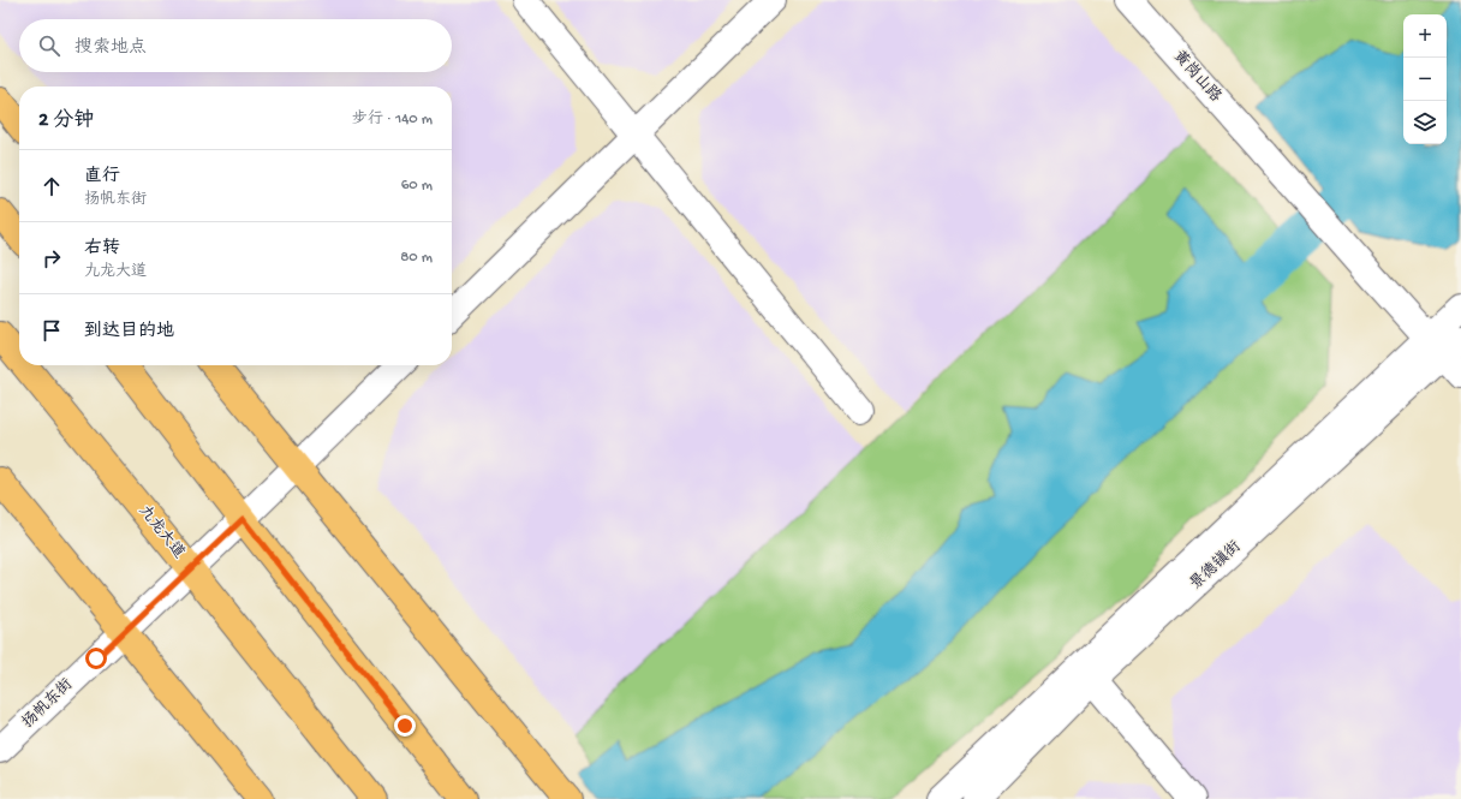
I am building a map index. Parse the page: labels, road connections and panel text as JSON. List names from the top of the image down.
{
  "streets": {
    "main road": ["九龙大道"],
    "street": ["黄岗山路", "景德镇街", "扬帆东街"]
  },
  "crossings": [
    ["黄岗山路", "景德镇街"],
    ["九龙大道", "扬帆东街"]
  ],
  "page": {
    "map_buttons": ["+", "−"],
    "search": "搜索地点",
    "heading": ["2 分钟", "步行 · 140 m"],
    "list": [
      ["直行", "扬帆东街", "60 m"],
      ["右转", "九龙大道", "80 m"],
      "到达目的地"
    ]
  }
}
